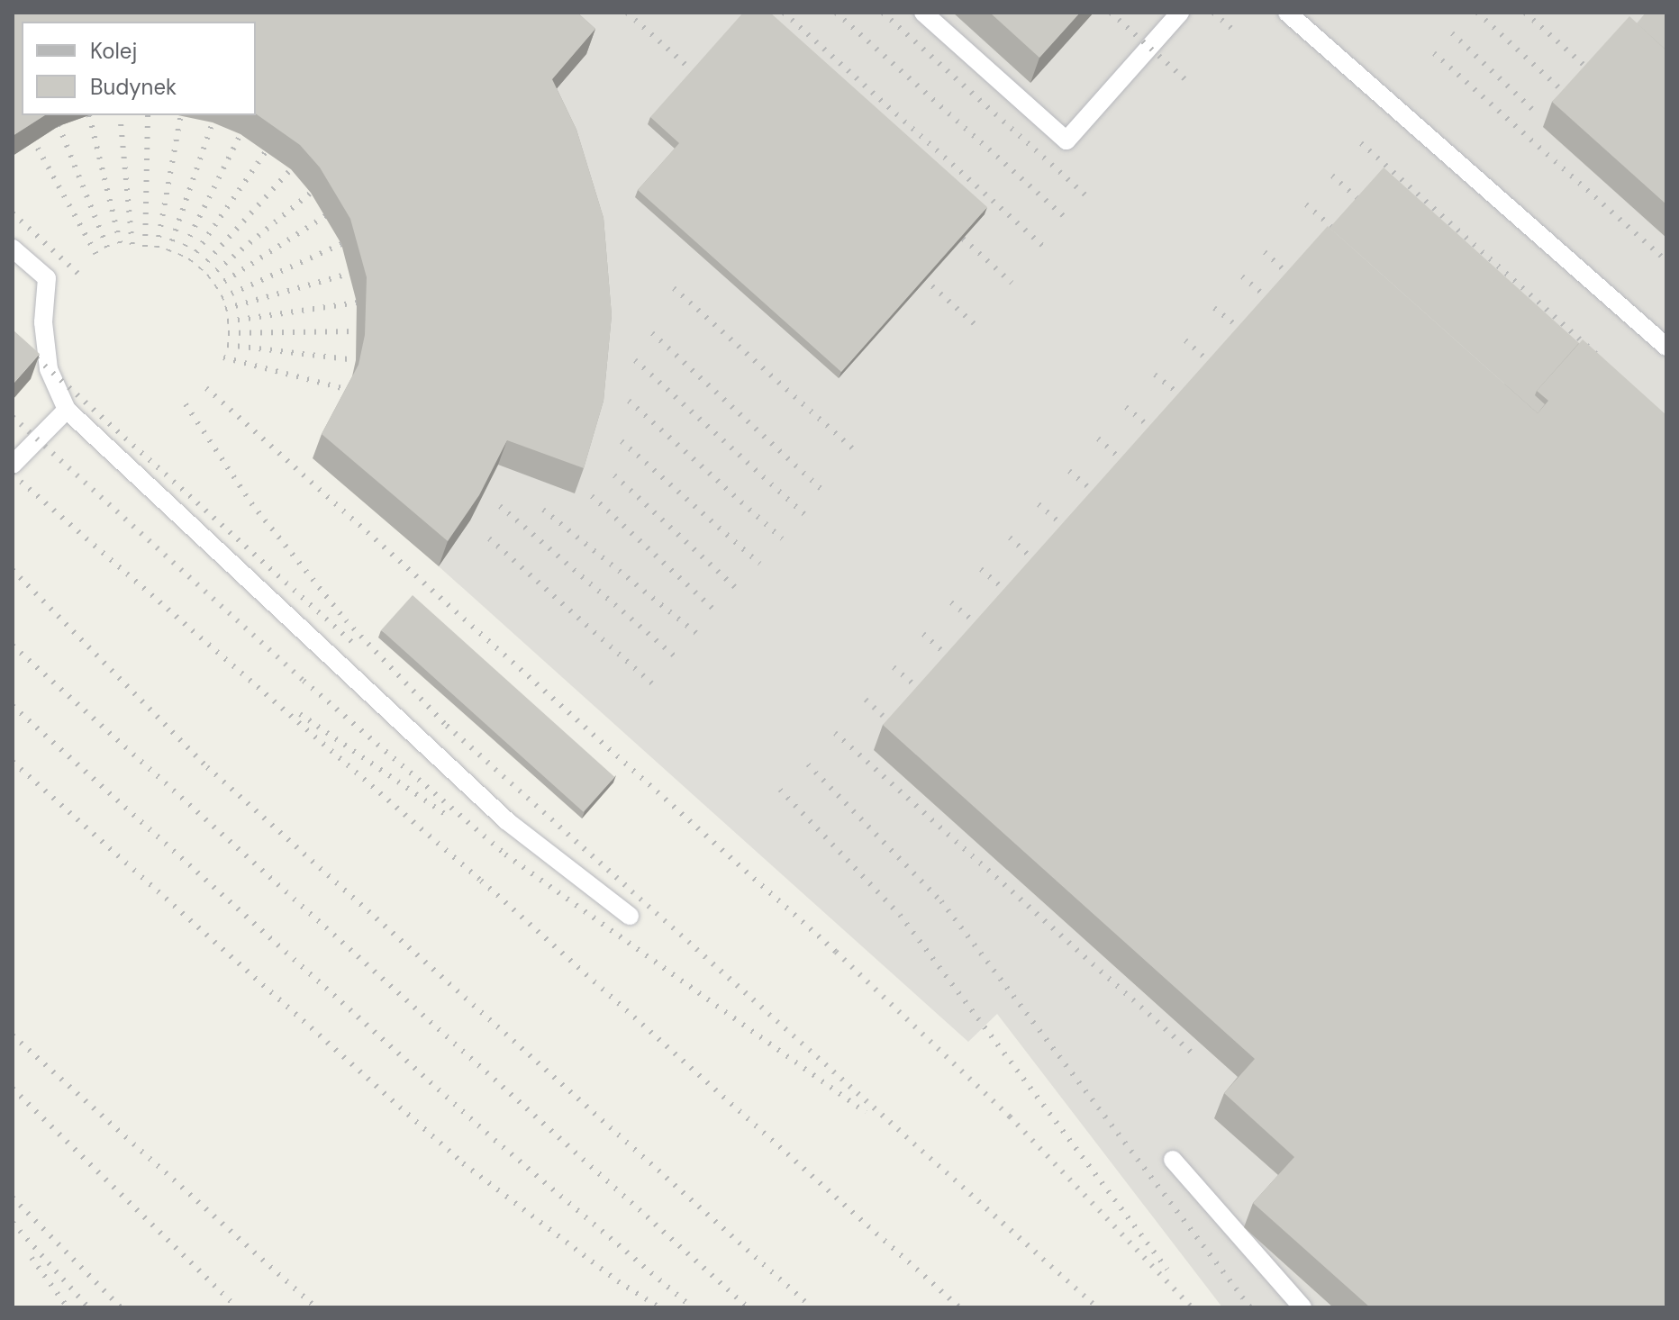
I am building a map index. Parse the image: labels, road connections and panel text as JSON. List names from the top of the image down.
{
  "legend": ["Kolej", "Budynek"]
}
